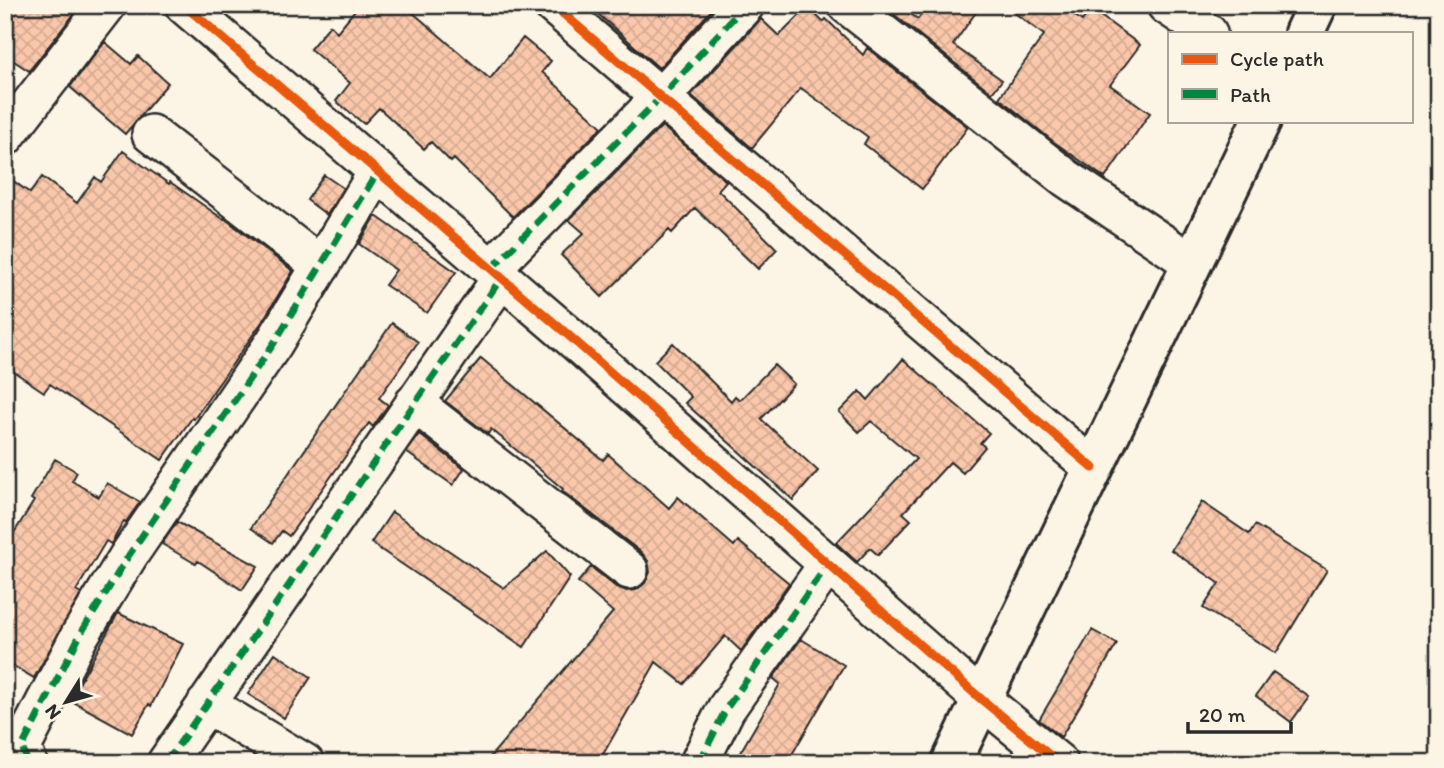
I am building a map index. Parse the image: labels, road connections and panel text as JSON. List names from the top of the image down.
{
  "legend": ["Cycle path", "Path"],
  "scale_bar": "20 m",
  "north": "bottom left"
}
